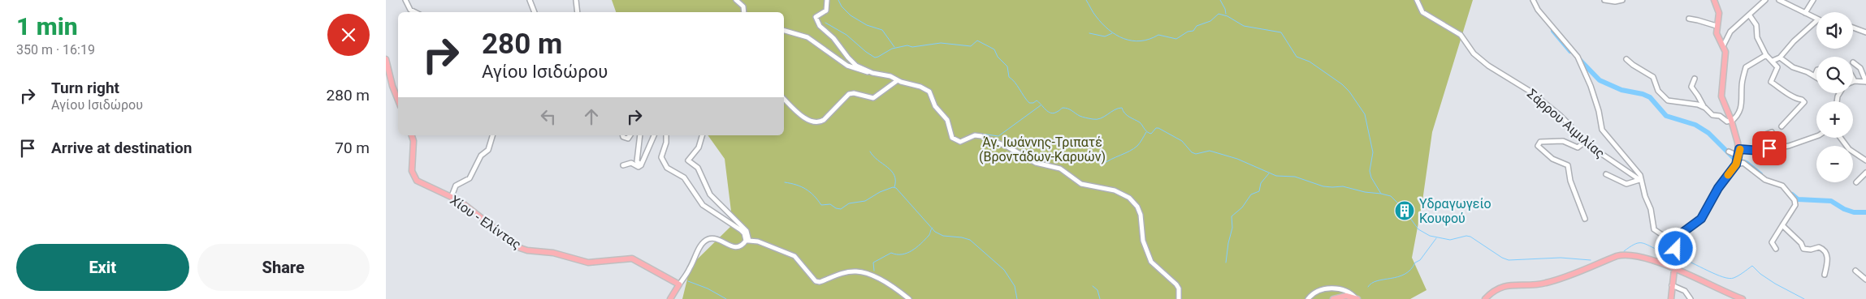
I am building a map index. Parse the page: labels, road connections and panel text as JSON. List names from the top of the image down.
{
  "streets": {
    "main road": ["Χίου - Ελίντας"],
    "street": ["Σάρρου Αιμιλίας"]
  },
  "parks": ["Άγ. Ιωάννης-Τριπατέ (Βροντάδων-Καρυών)"],
  "places": {
    "building": ["Υδραγωγείο Κουφού"]
  },
  "page": {
    "heading": ["1 min", "350 m · 16:19"],
    "map_buttons": ["+", "−"],
    "turn": ["280 m", "Αγίου Ισιδώρου"],
    "list": [
      {
        "name": "Turn right",
        "note": "Αγίου Ισιδώρου",
        "value": "280 m"
      },
      {
        "name": "Arrive at destination",
        "value": "70 m"
      }
    ],
    "buttons": ["Exit", "Share"]
  }
}
